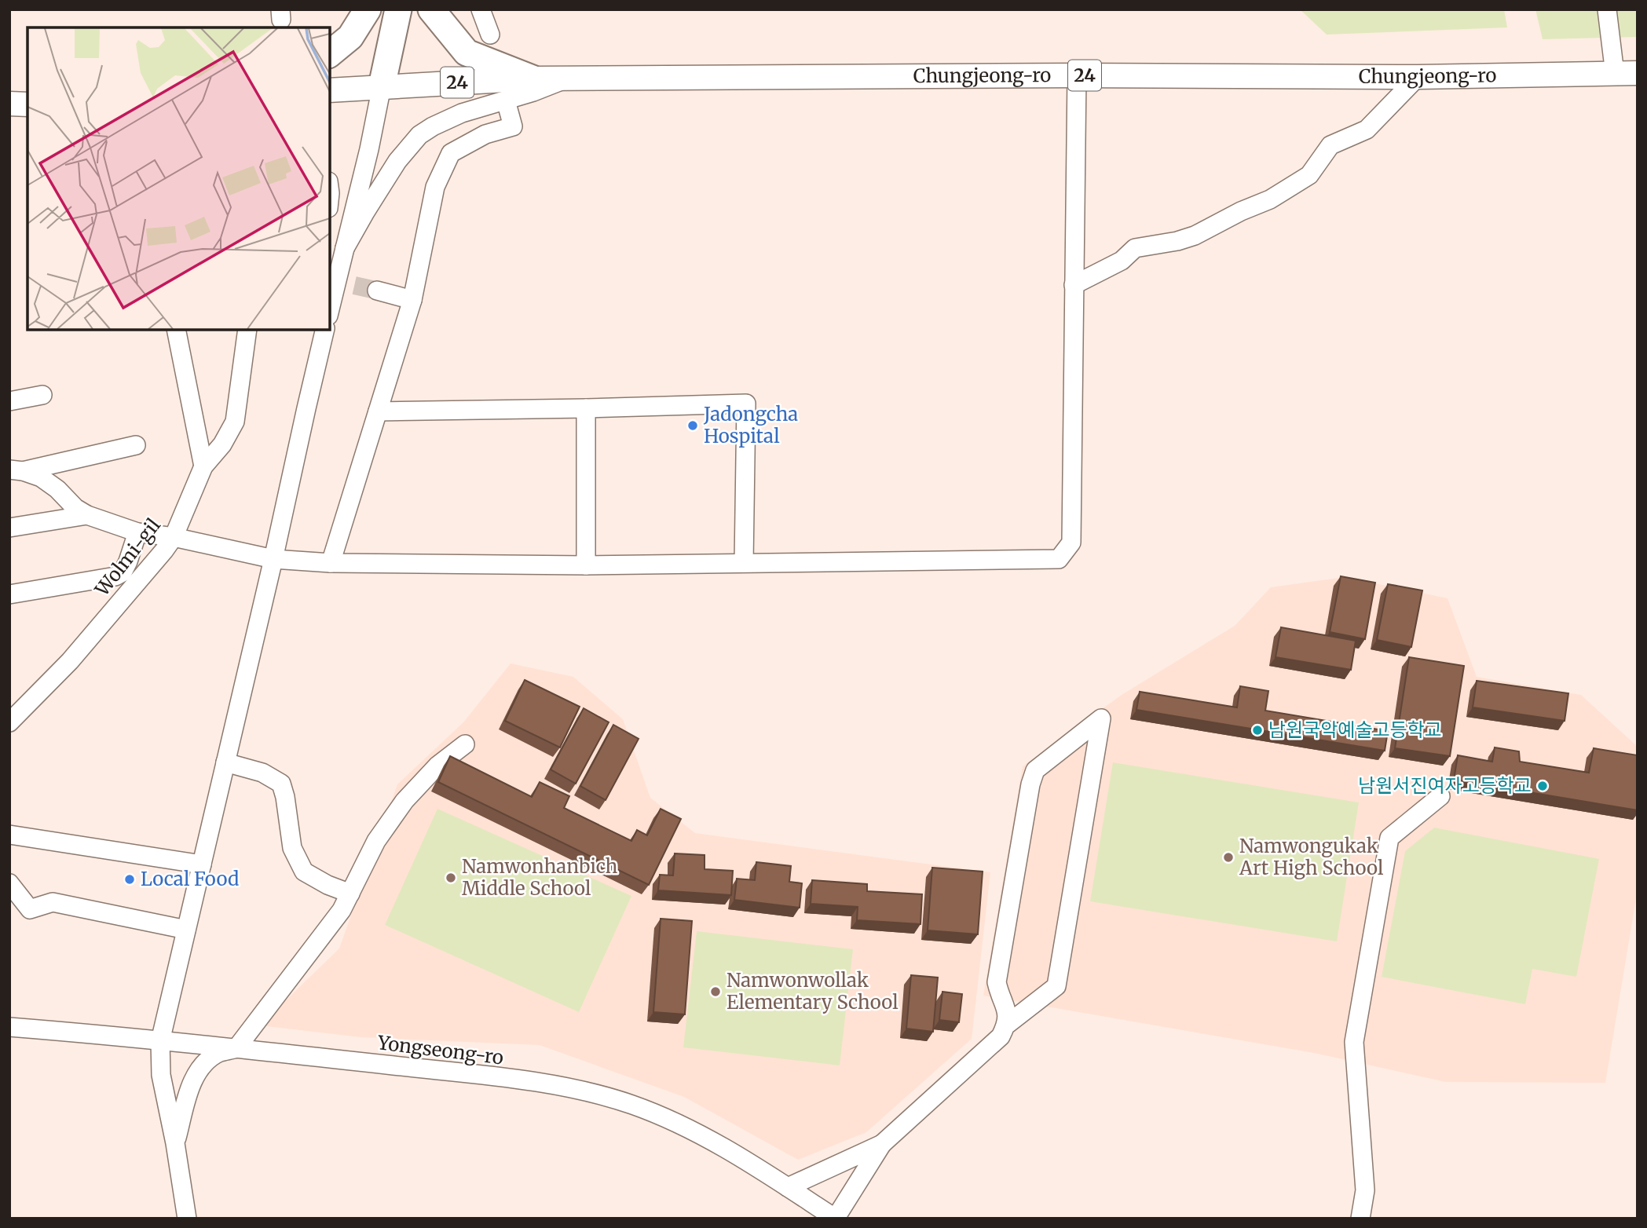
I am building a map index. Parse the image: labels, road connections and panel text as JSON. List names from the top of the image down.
{
  "streets": {
    "main road": ["24", "Chungjeong-ro"],
    "street": ["Wolmi-gil", "Yongseong-ro"]
  },
  "places": [
    "Jadongcha Hospital",
    "남원국악예술고등학교",
    "남원서진여자고등학교",
    "Namwongukak Art High School",
    "Namwonhanbich Middle School",
    "Local Food",
    "Namwonwollak Elementary School"
  ]
}
